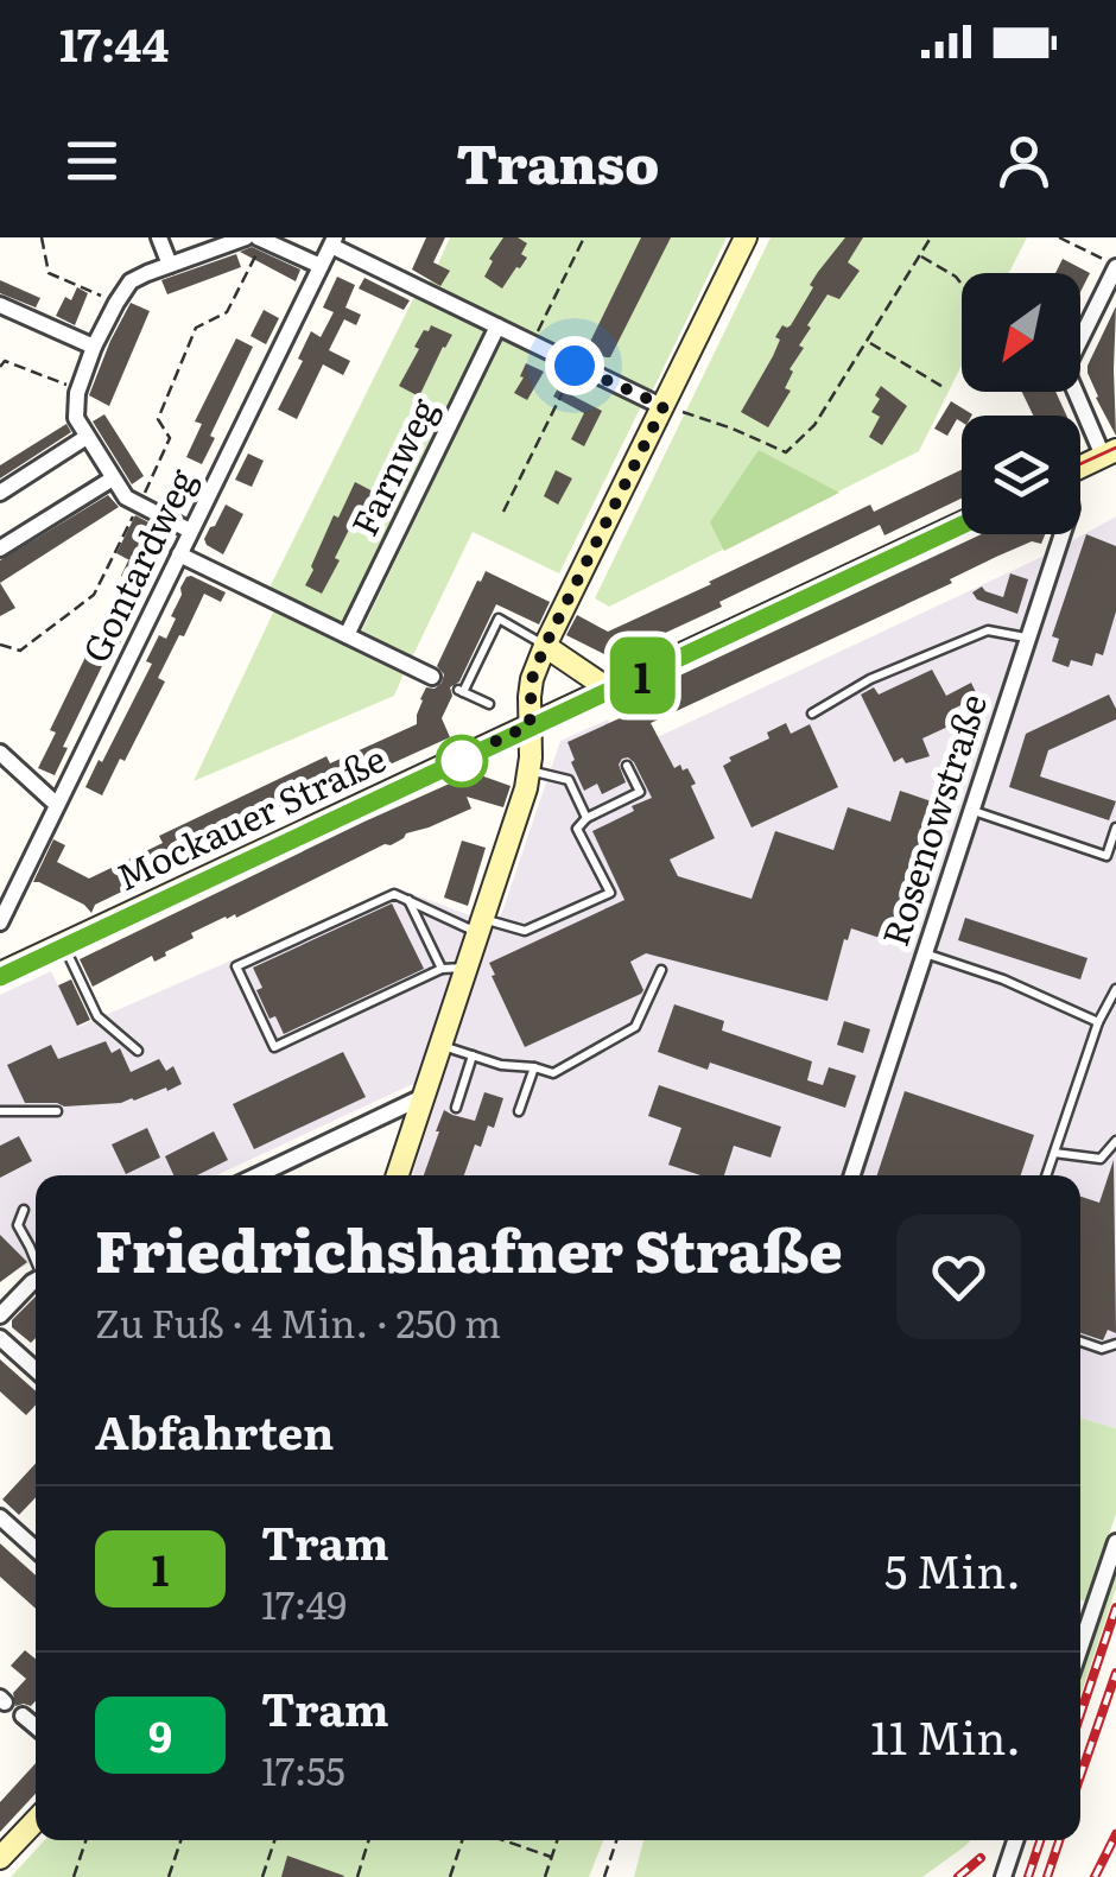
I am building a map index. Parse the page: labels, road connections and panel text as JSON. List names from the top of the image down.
{
  "streets": {
    "main road": ["Mockauer Straße"],
    "street": ["Farnweg", "Gontardweg", "Rosenowstraße"]
  },
  "lines": ["tram line 1"],
  "north": "bottom left",
  "page": {
    "status": "17:44",
    "header": "Transo",
    "on_map": "1",
    "heading": [
      ["Friedrichshafner Straße", "Zu Fuß · 4 Min. · 250 m"],
      "Abfahrten"
    ],
    "list": [
      {
        "mark": "1",
        "name": "Tram",
        "note": "17:49",
        "value": "5 Min."
      },
      {
        "mark": "9",
        "name": "Tram",
        "note": "17:55",
        "value": "11 Min."
      }
    ]
  }
}
